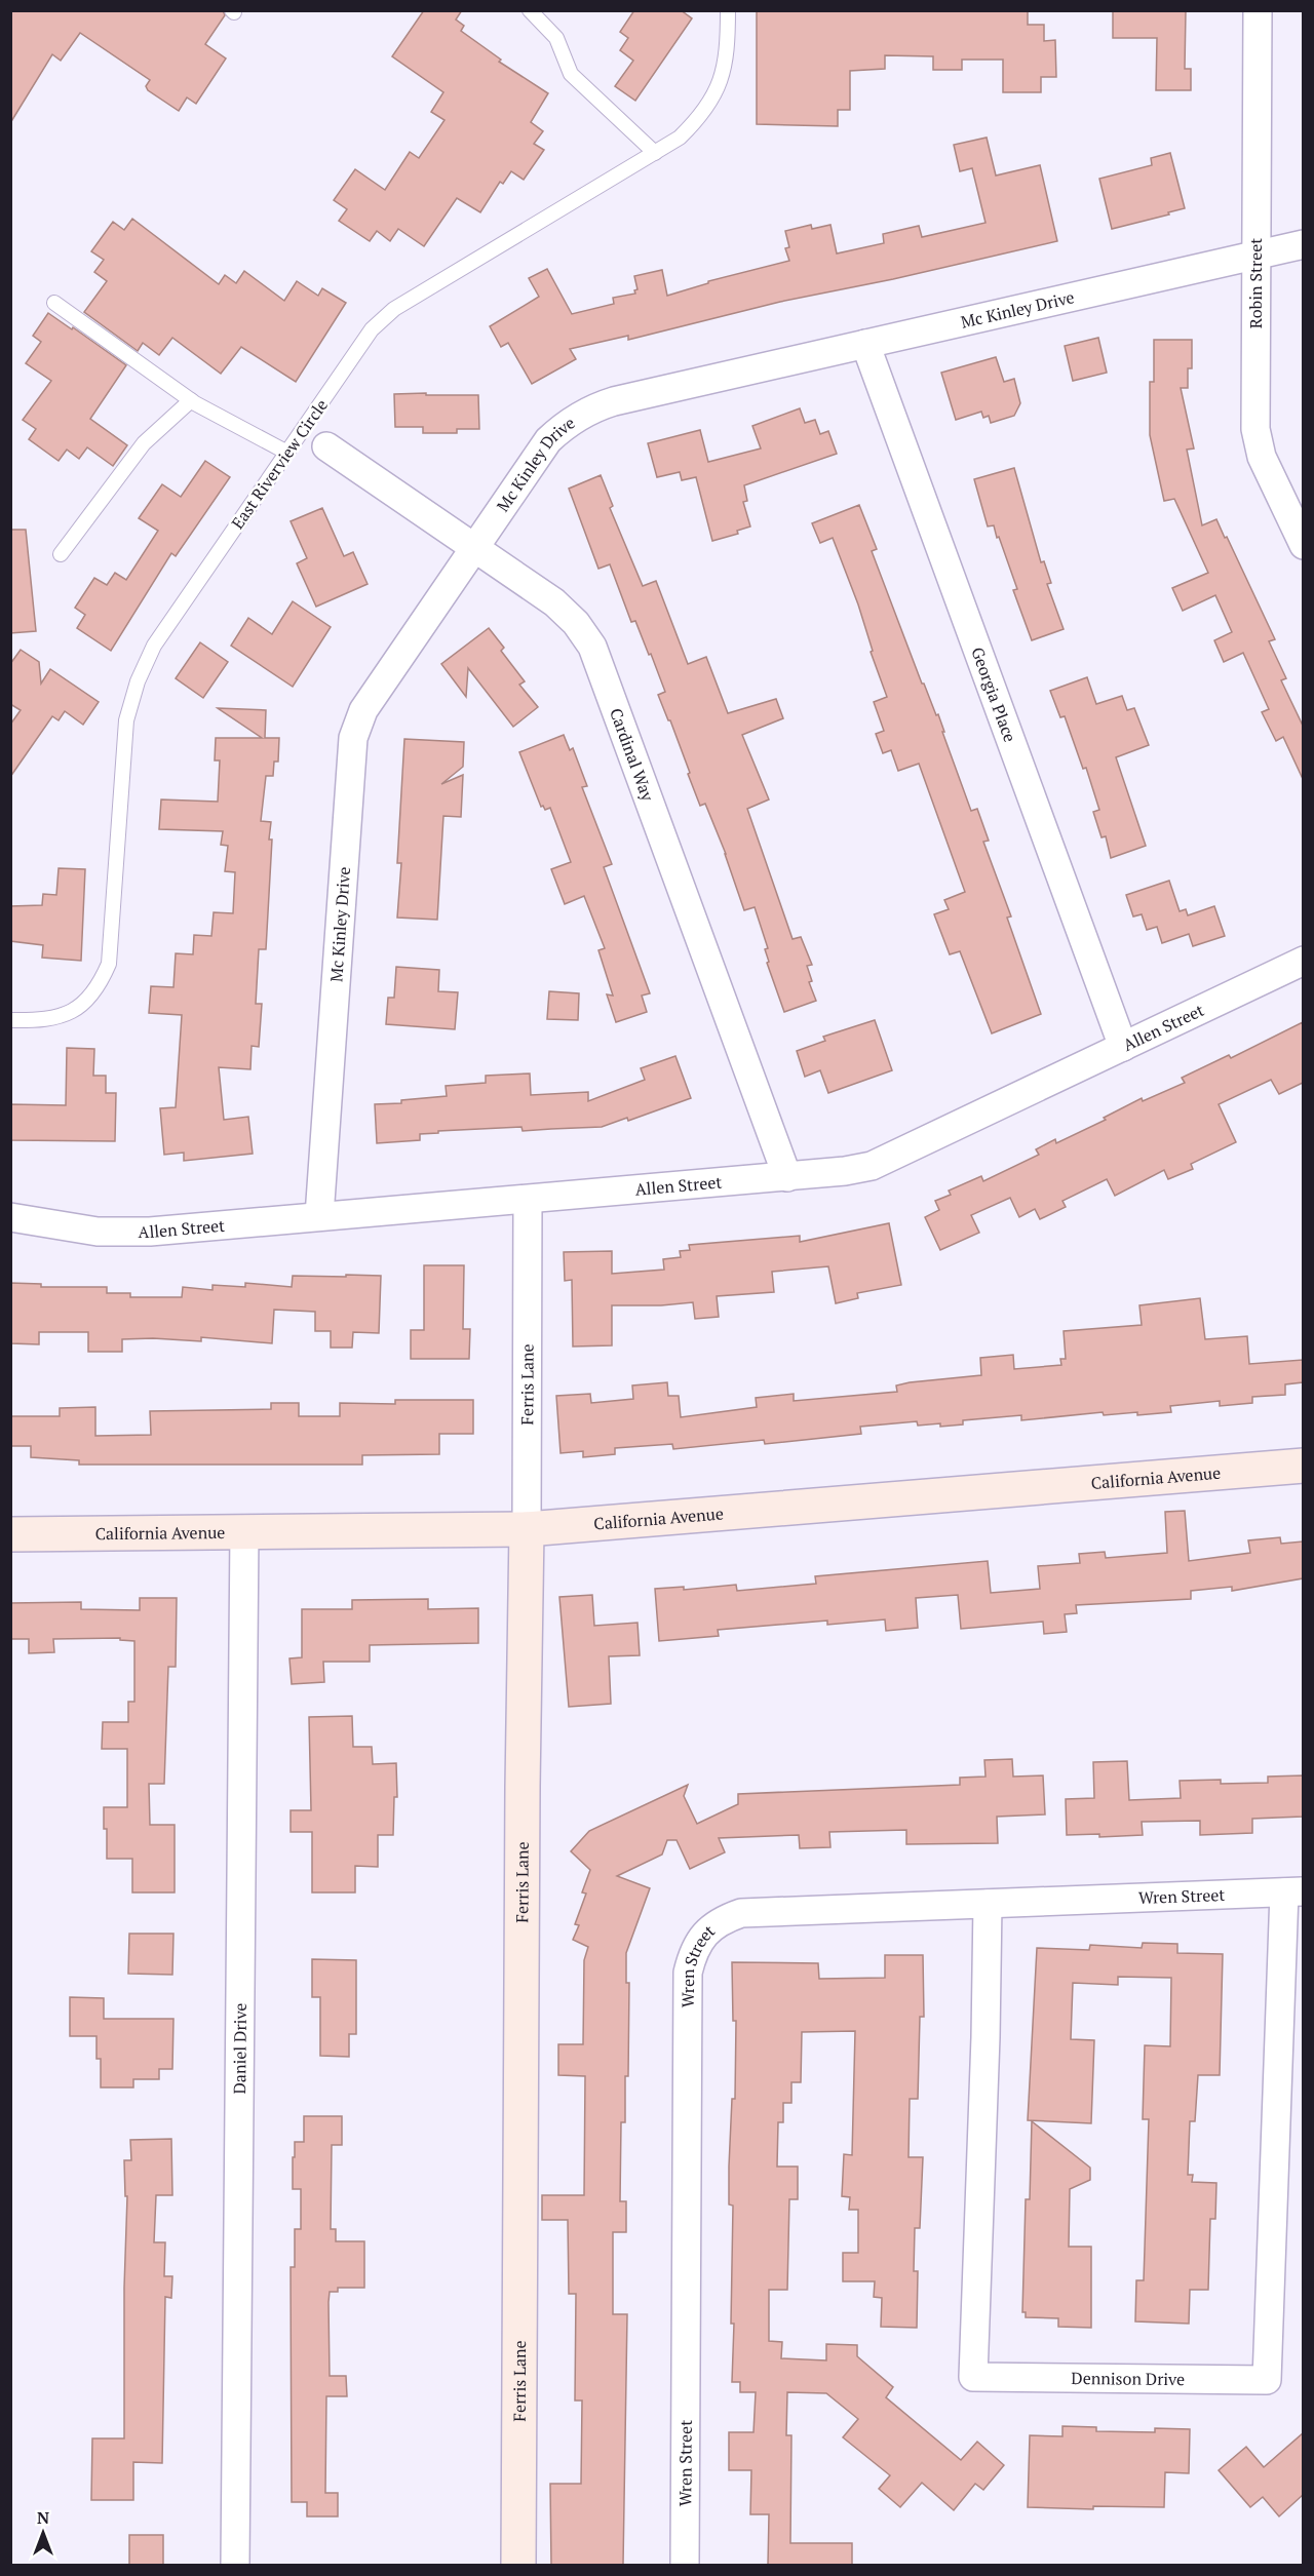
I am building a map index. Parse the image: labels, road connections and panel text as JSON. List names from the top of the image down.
{
  "streets": {
    "street": [
      "Robin Street",
      "Mc Kinley Drive",
      "Georgia Place",
      "Cardinal Way",
      "Allen Street",
      "Ferris Lane",
      "California Avenue",
      "Wren Street",
      "Daniel Drive",
      "Dennison Drive"
    ],
    "lane": ["East Riverview Circle"]
  },
  "crossings": [
    ["Robin Street", "Mc Kinley Drive"],
    ["Mc Kinley Drive", "Georgia Place"],
    ["Mc Kinley Drive", "Cardinal Way"],
    ["Mc Kinley Drive", "Allen Street"],
    ["Georgia Place", "Allen Street"],
    ["Cardinal Way", "Allen Street"],
    ["Allen Street", "Ferris Lane"],
    ["Ferris Lane", "California Avenue"],
    ["California Avenue", "Daniel Drive"],
    ["Wren Street", "Dennison Drive"]
  ],
  "north": "top"
}
